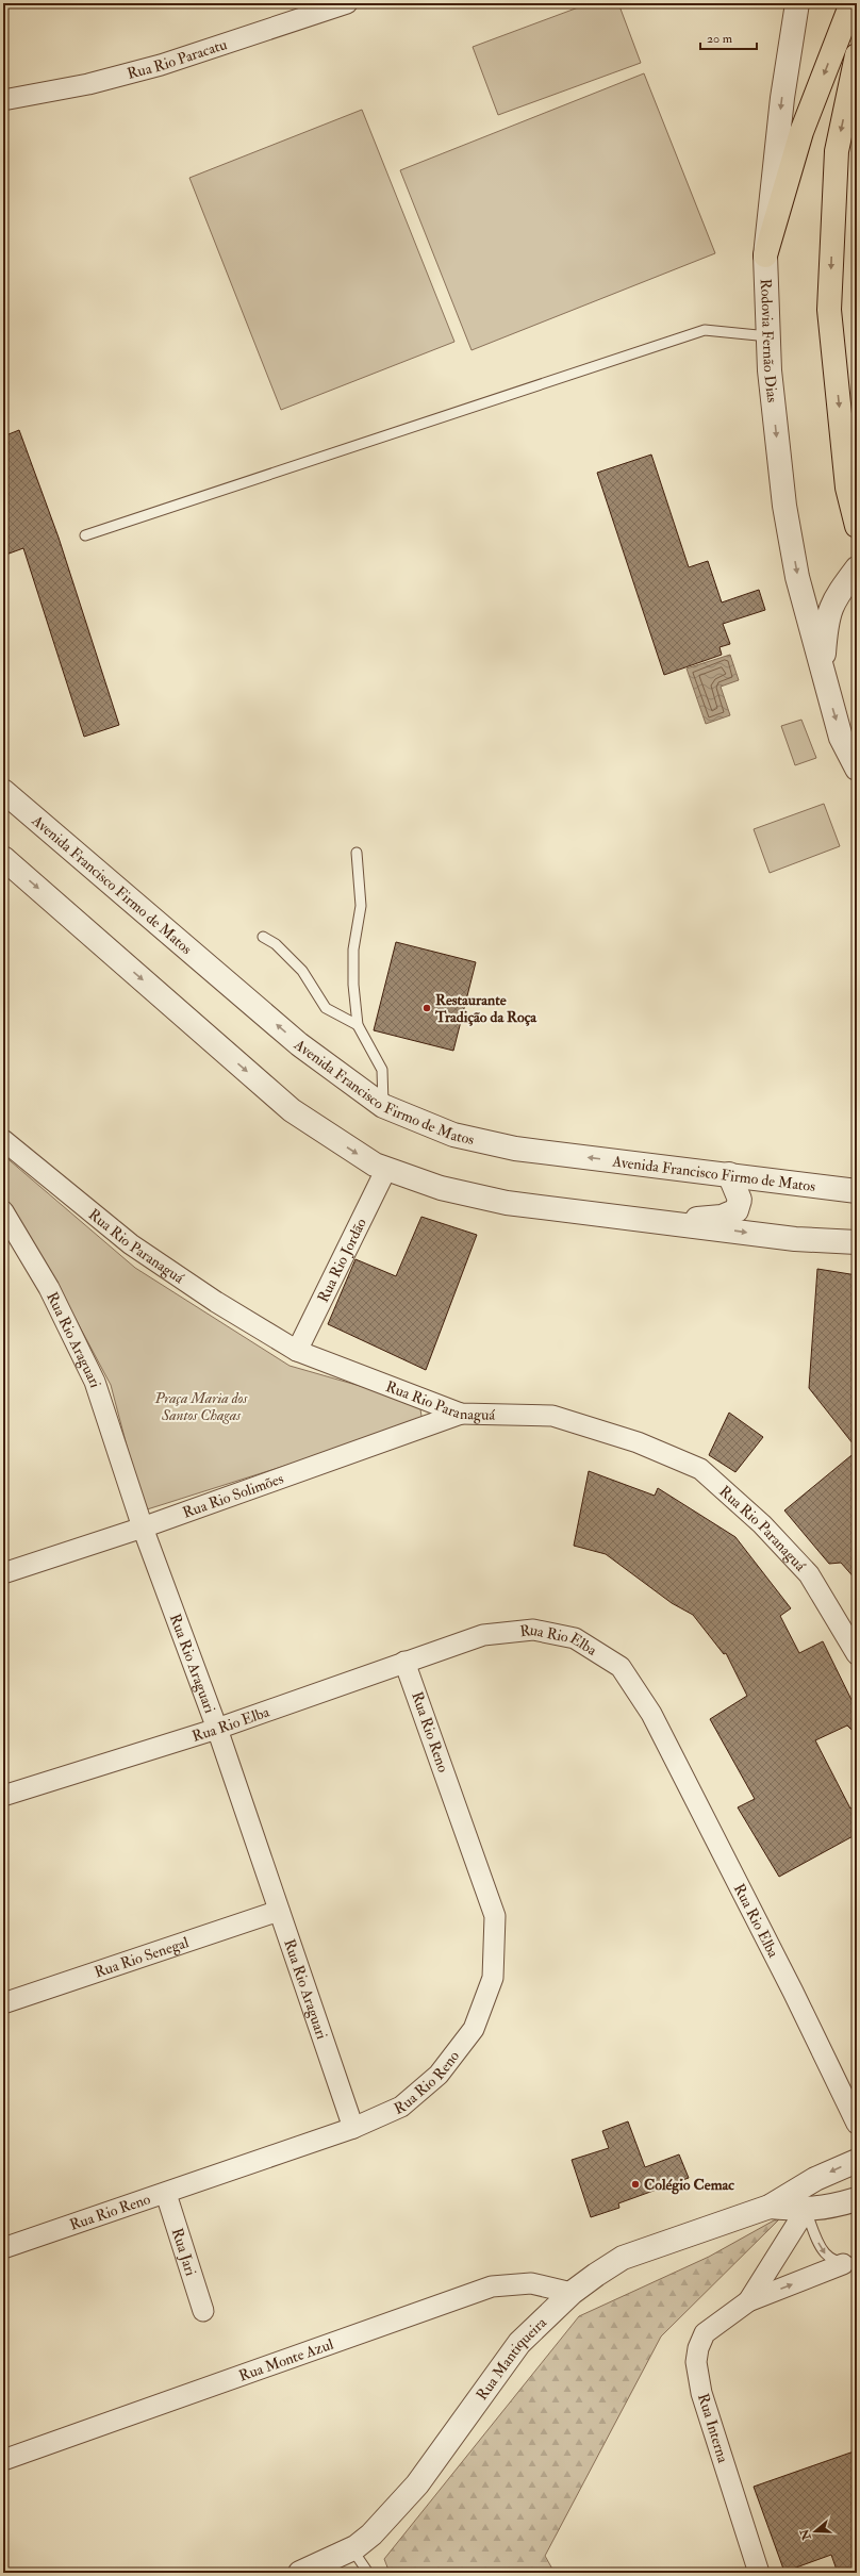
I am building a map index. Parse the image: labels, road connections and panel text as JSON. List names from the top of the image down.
{
  "streets": {
    "street": [
      "Rua Rio Paracatu",
      "Rodovia Fernão Dias",
      "Avenida Francisco Firmo de Matos",
      "Rua Rio Paranaguá",
      "Rua Rio Jordão",
      "Rua Rio Araguari",
      "Rua Rio Solimões",
      "Rua Rio Elba",
      "Rua Rio Reno",
      "Rua Rio Senegal",
      "Rua Jari",
      "Rua Mantiqueira",
      "Rua Monte Azul",
      "Rua Interna"
    ]
  },
  "crossings": [
    ["Rua Rio Paranaguá", "Rua Rio Jordão"],
    ["Rua Rio Paranaguá", "Rua Rio Solimões"],
    ["Rua Rio Araguari", "Rua Rio Solimões"],
    ["Rua Rio Araguari", "Rua Rio Elba"],
    ["Rua Rio Araguari", "Rua Rio Reno"],
    ["Rua Rio Araguari", "Rua Rio Senegal"],
    ["Rua Rio Elba", "Rua Rio Reno"],
    ["Rua Rio Reno", "Rua Jari"],
    ["Rua Mantiqueira", "Rua Monte Azul"],
    ["Rua Mantiqueira", "Rua Interna"]
  ],
  "one_way": ["Rodovia Fernão Dias"],
  "parks": ["Praça Maria dos Santos Chagas"],
  "places": ["Restaurante Tradição da Roça", "Colégio Cemac"],
  "scale_bar": "20 m",
  "north": "left"
}
